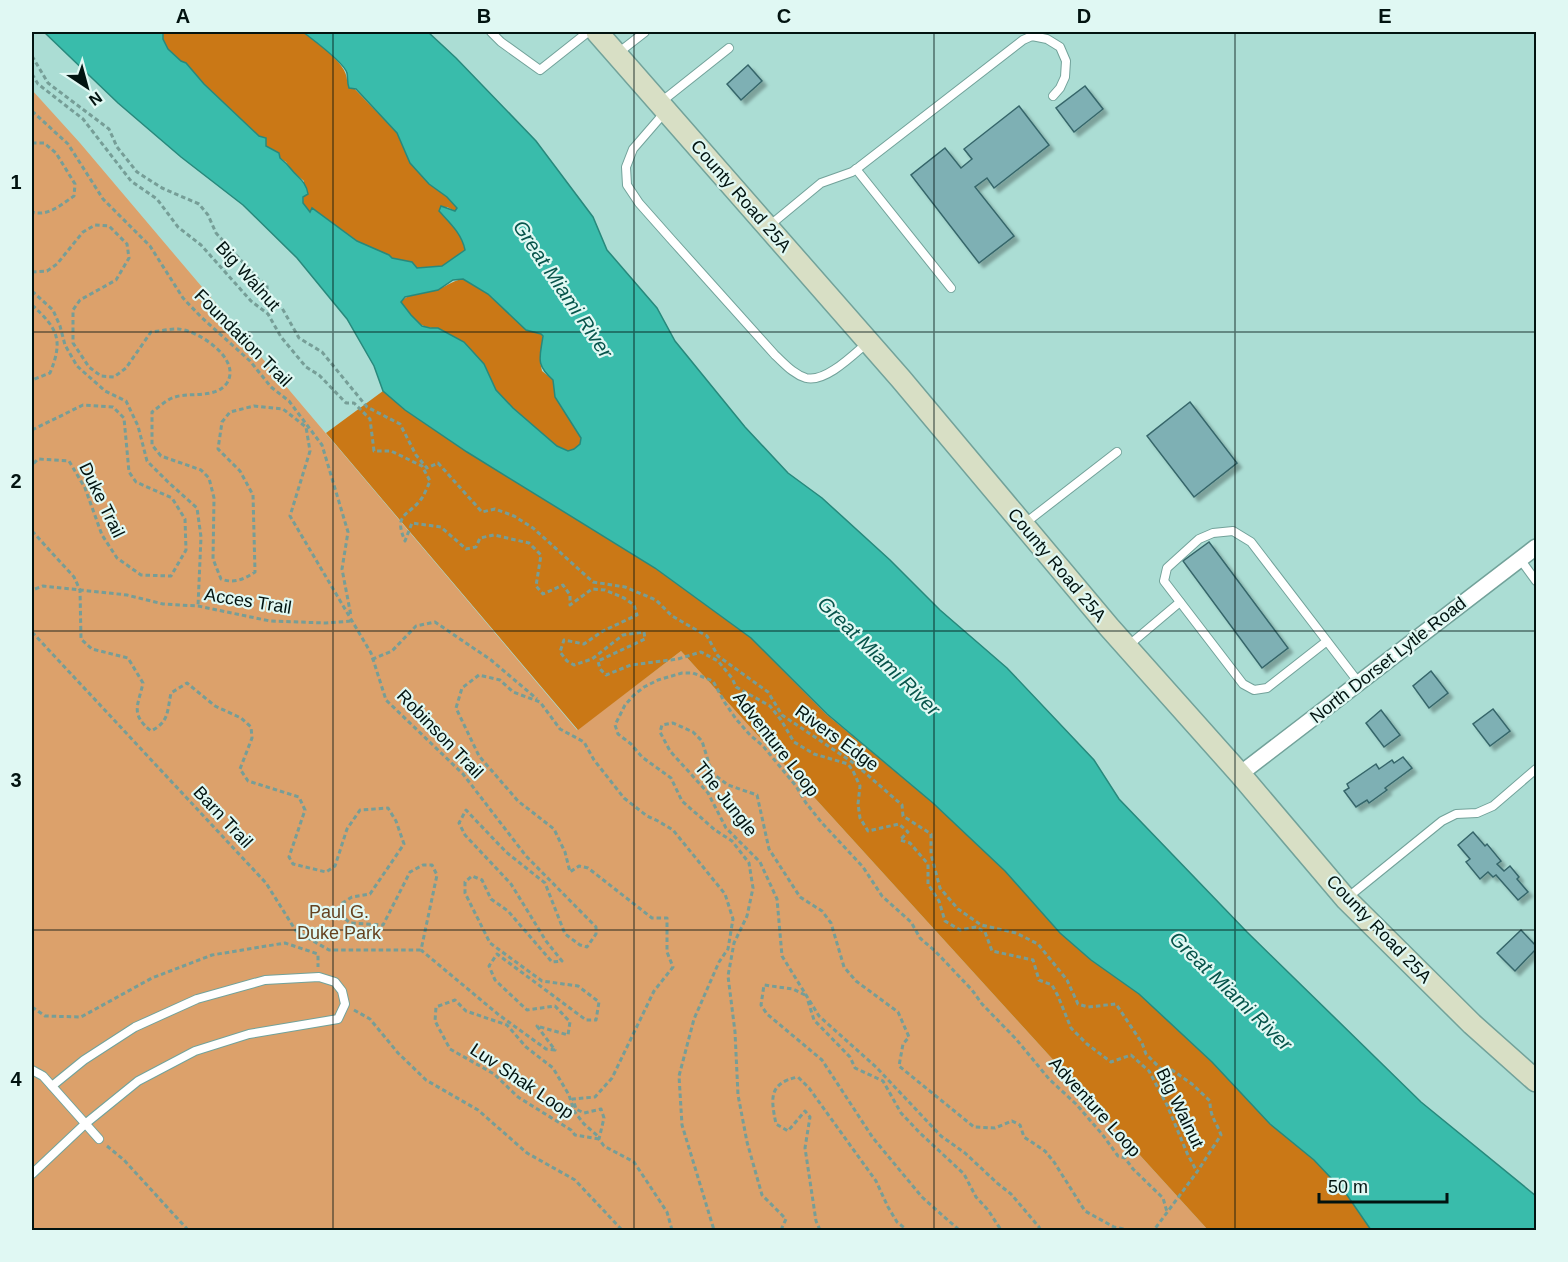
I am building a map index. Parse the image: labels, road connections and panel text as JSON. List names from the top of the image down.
{
  "streets": {
    "main road": ["County Road 25A"],
    "street": ["North Dorset Lytle Road"],
    "path": [
      "Big Walnut",
      "Foundation Trail",
      "Duke Trail",
      "Acces Trail",
      "Robinson Trail",
      "Rivers Edge",
      "Adventure Loop",
      "The Jungle",
      "Barn Trail",
      "Luv Shak Loop"
    ]
  },
  "crossings": [
    ["County Road 25A", "North Dorset Lytle Road"],
    ["Big Walnut", "Rivers Edge"],
    ["Foundation Trail", "Acces Trail"],
    ["Foundation Trail", "Robinson Trail"],
    ["Acces Trail", "Robinson Trail"],
    ["Robinson Trail", "Barn Trail"]
  ],
  "water": ["Great Miami River"],
  "parks": ["Paul G. Duke Park"],
  "scale_bar": "50 m",
  "north": "bottom right",
  "grid": {
    "columns": [
      "A",
      "B",
      "C",
      "D",
      "E"
    ],
    "rows": [
      "1",
      "2",
      "3",
      "4"
    ]
  }
}
